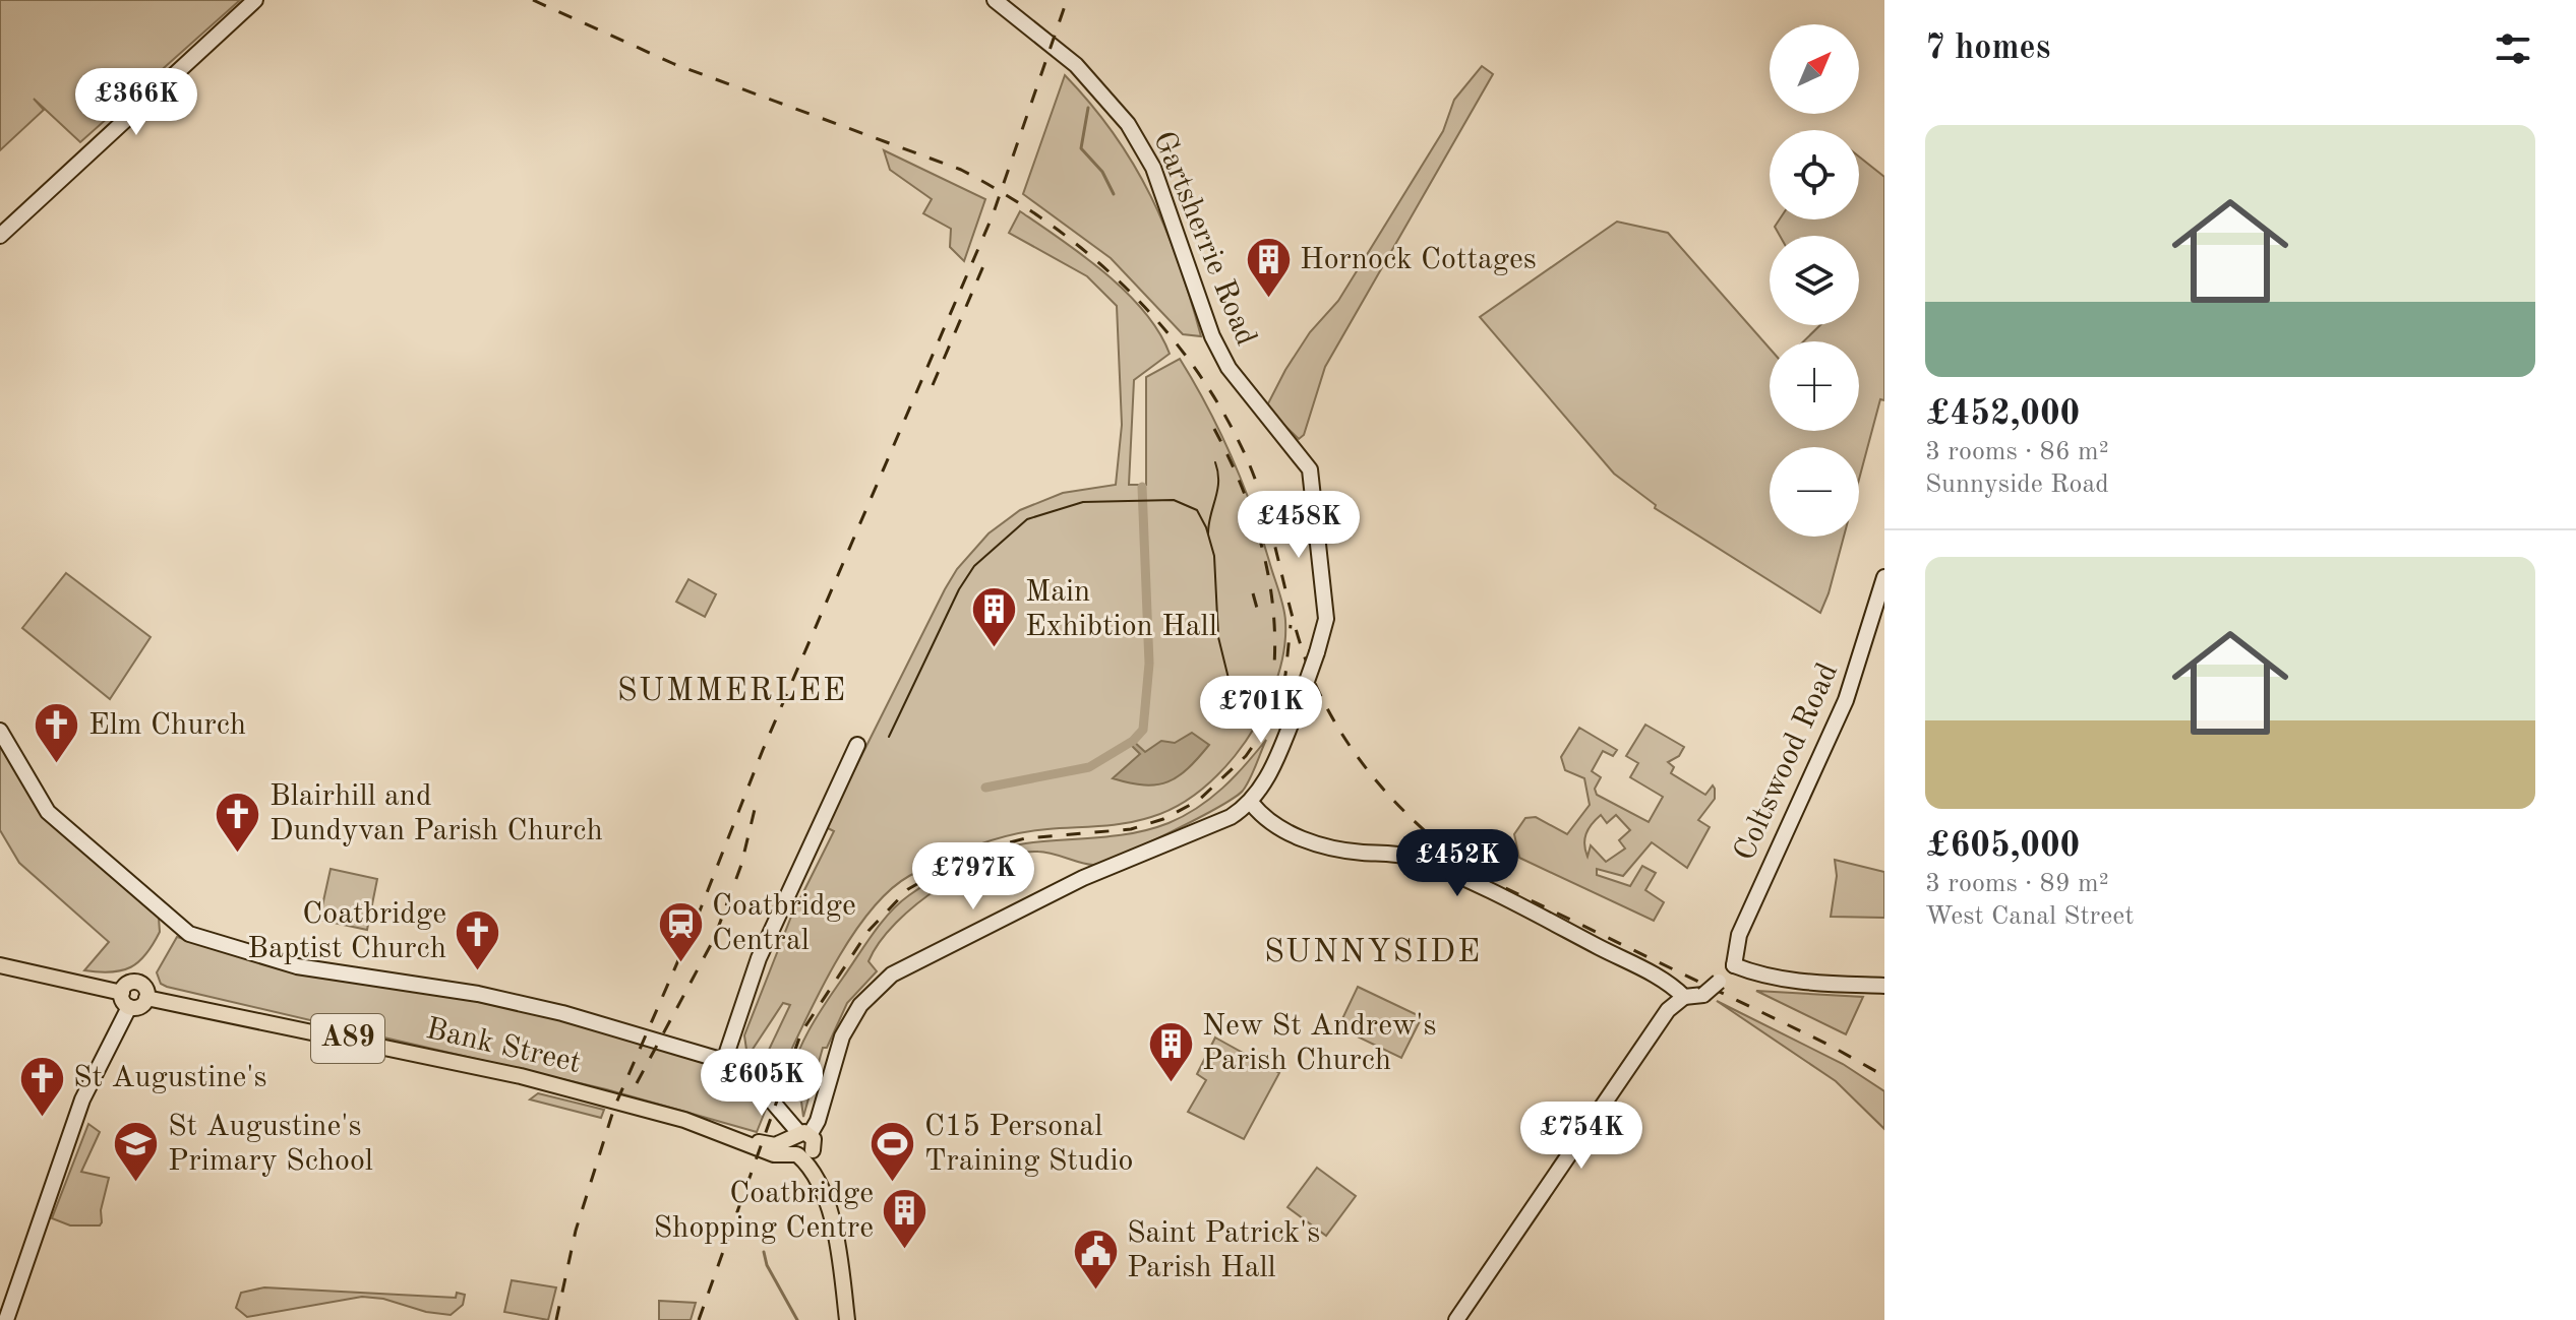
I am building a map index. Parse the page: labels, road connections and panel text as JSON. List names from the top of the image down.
{
  "streets": {
    "main road": ["A89", "Bank Street"],
    "street": ["Gartsherrie Road", "Coltswood Road"]
  },
  "districts": ["SUMMERLEE", "SUNNYSIDE"],
  "places": {
    "building": [
      "Hornock Cottages",
      "Main Exhibtion Hall",
      "New St Andrew's Parish Church",
      "Coatbridge Shopping Centre"
    ],
    "church": [
      "Elm Church",
      "Blairhill and Dundyvan Parish Church",
      "Coatbridge Baptist Church",
      "St Augustine's"
    ],
    "station": ["Coatbridge Central"],
    "school or university": ["St Augustine's Primary School"],
    "sports": ["C15 Personal Training Studio"],
    "public building": ["Saint Patrick's Parish Hall"]
  },
  "north": "top right",
  "page": {
    "heading": "7 homes",
    "map_buttons": ["+", "−"],
    "price": [
      "£366K",
      "£458K",
      "£701K",
      "£452K",
      "£797K",
      "£605K",
      "£754K"
    ],
    "list": [
      {
        "name": "£452,000",
        "note": "3 rooms · 86 m² · Sunnyside Road"
      },
      {
        "name": "£605,000",
        "note": "3 rooms · 89 m² · West Canal Street"
      }
    ]
  }
}
